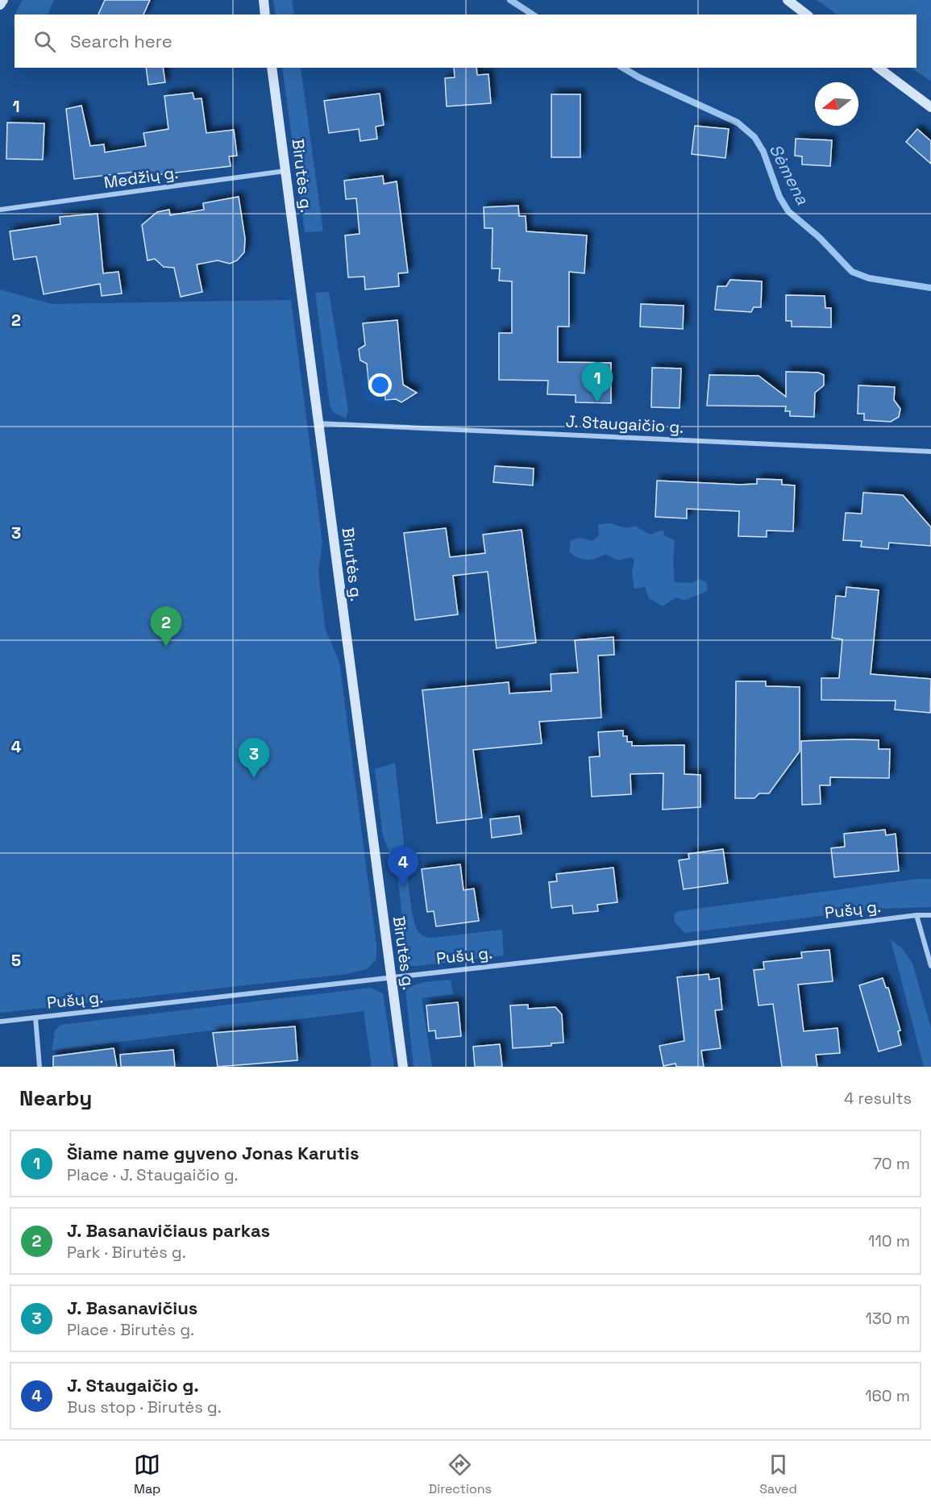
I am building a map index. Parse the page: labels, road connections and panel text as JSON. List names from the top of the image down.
{
  "streets": {
    "street": [
      "Birutės g.",
      "Medžių g.",
      "J. Staugaičio g.",
      "Pušų g."
    ]
  },
  "crossings": [
    ["Birutės g.", "Medžių g."],
    ["Birutės g.", "J. Staugaičio g."],
    ["Birutės g.", "Pušų g."]
  ],
  "water": ["Sėmena"],
  "north": "left",
  "page": {
    "search": "Search here",
    "pins": [
      "1",
      "2",
      "3",
      "4"
    ],
    "heading": ["Nearby", "4 results"],
    "list": [
      {
        "mark": "1",
        "name": "Šiame name gyveno Jonas Karutis",
        "note": "Place · J. Staugaičio g.",
        "value": "70 m"
      },
      {
        "mark": "2",
        "name": "J. Basanavičiaus parkas",
        "note": "Park · Birutės g.",
        "value": "110 m"
      },
      {
        "mark": "3",
        "name": "J. Basanavičius",
        "note": "Place · Birutės g.",
        "value": "130 m"
      },
      {
        "mark": "4",
        "name": "J. Staugaičio g.",
        "note": "Bus stop · Birutės g.",
        "value": "160 m"
      }
    ],
    "nav": ["Map", "Directions", "Saved"]
  },
  "grid": {
    "rows": [
      "1",
      "2",
      "3",
      "4",
      "5"
    ]
  }
}
